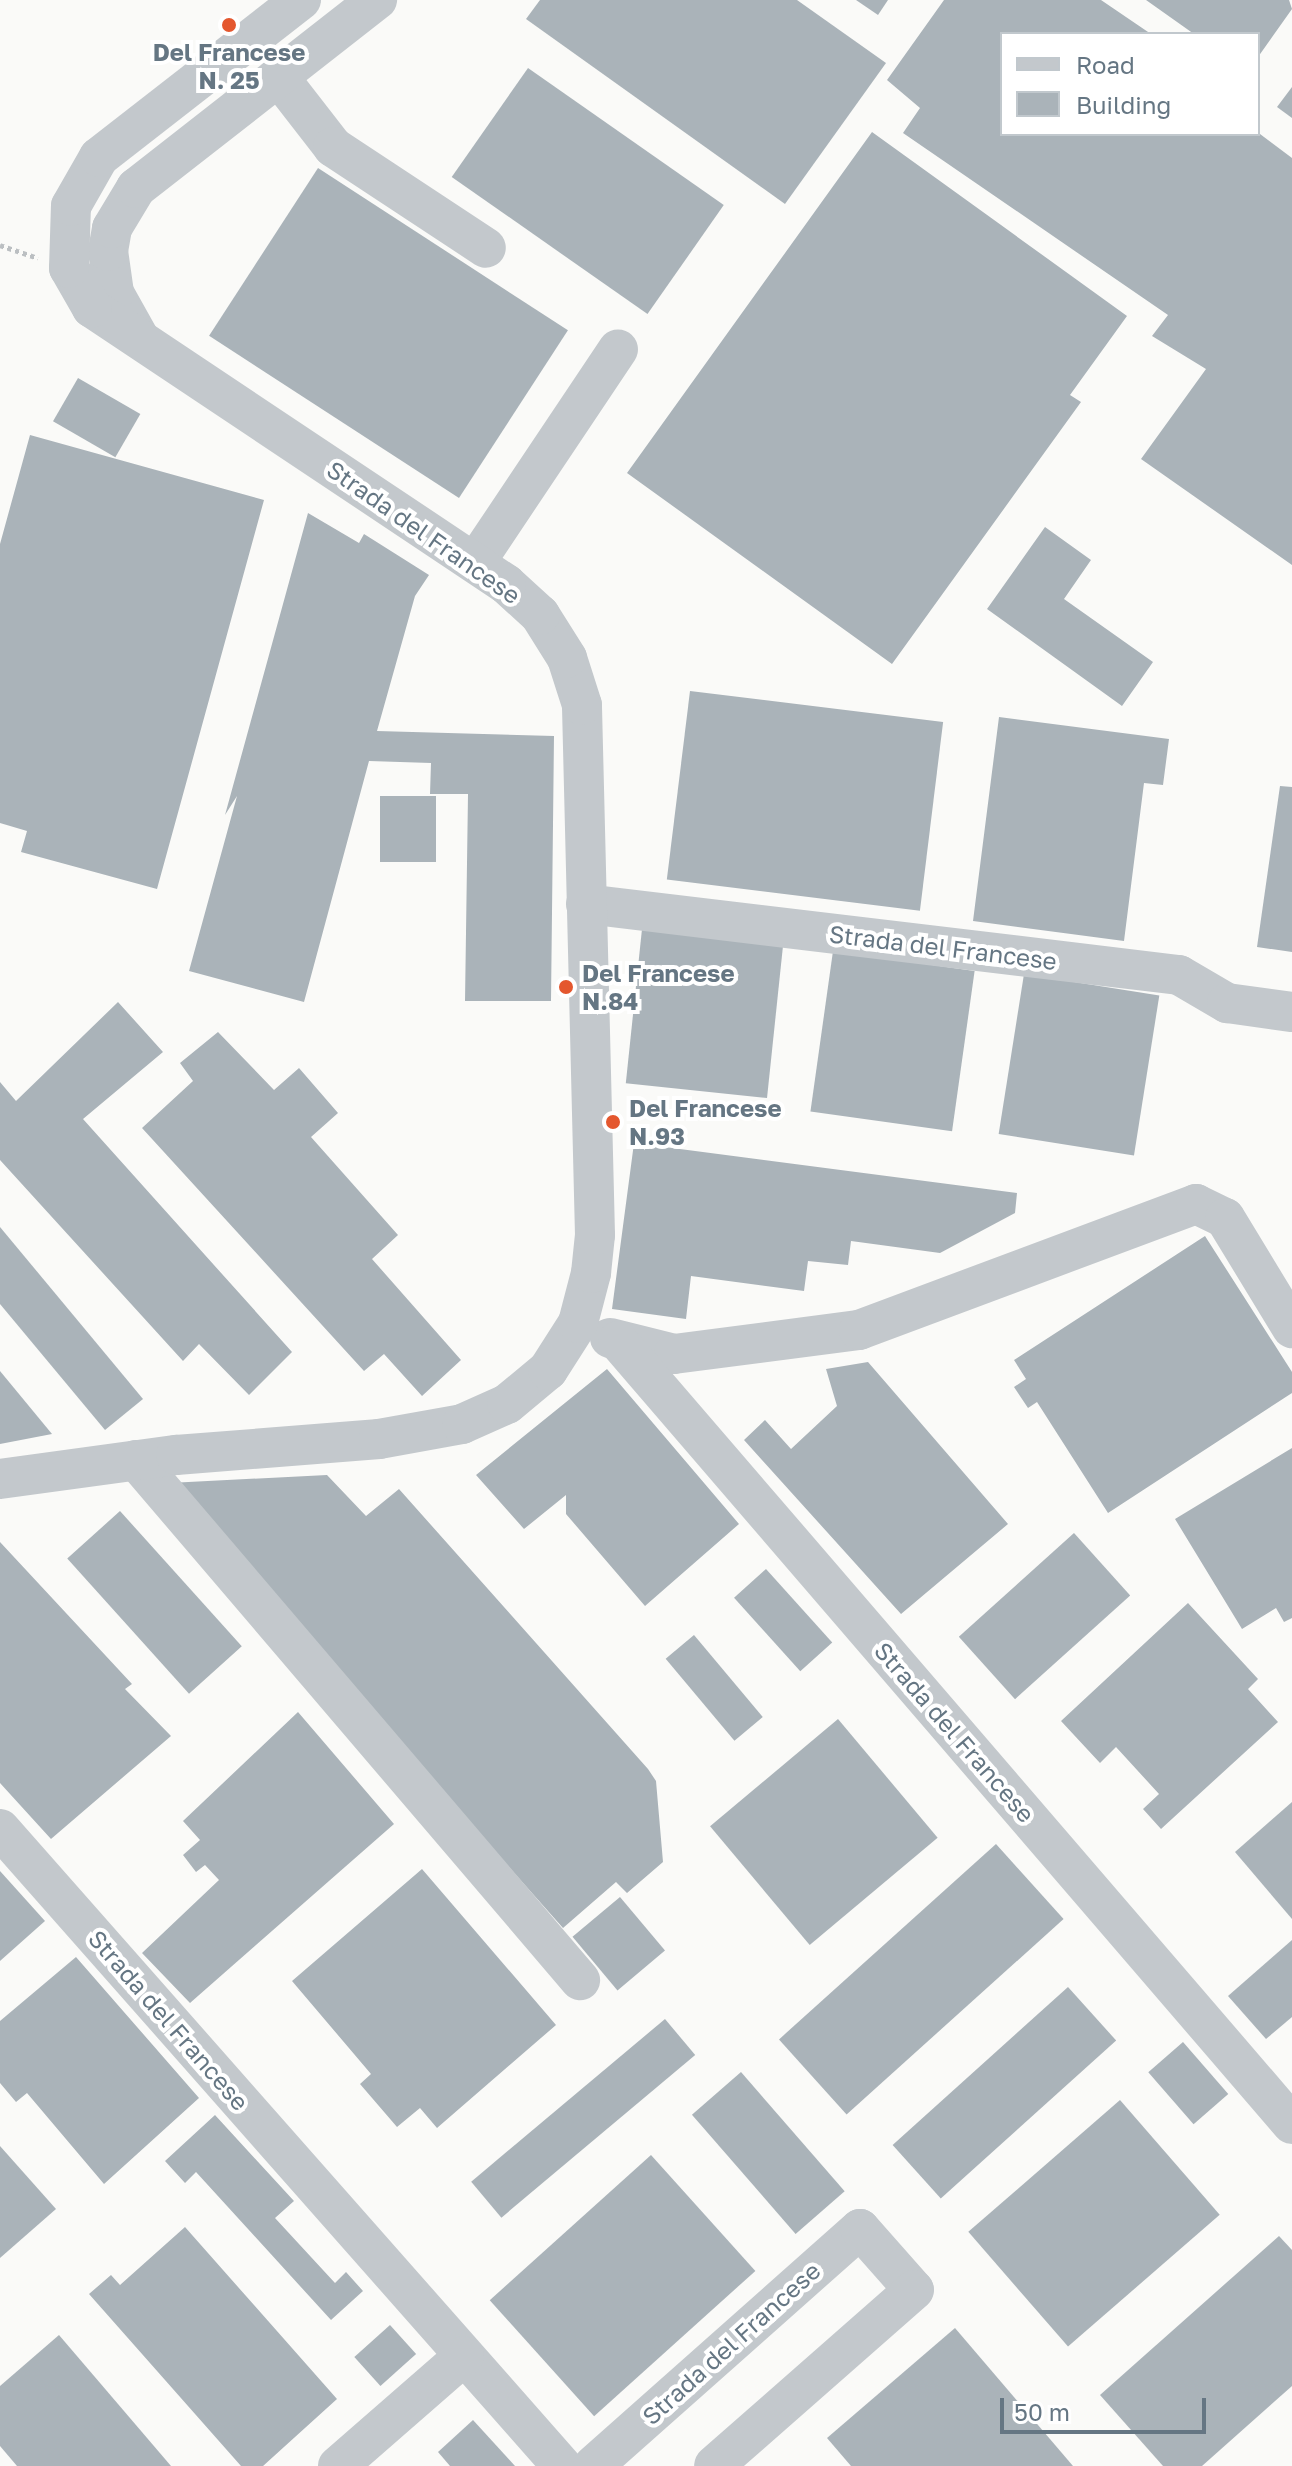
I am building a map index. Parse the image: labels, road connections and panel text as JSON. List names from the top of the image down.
{
  "streets": {
    "street": ["Strada del Francese"]
  },
  "places": ["Del Francese N. 25", "Del Francese N.84", "Del Francese N.93"],
  "legend": ["Road", "Building"],
  "scale_bar": "50 m"
}
